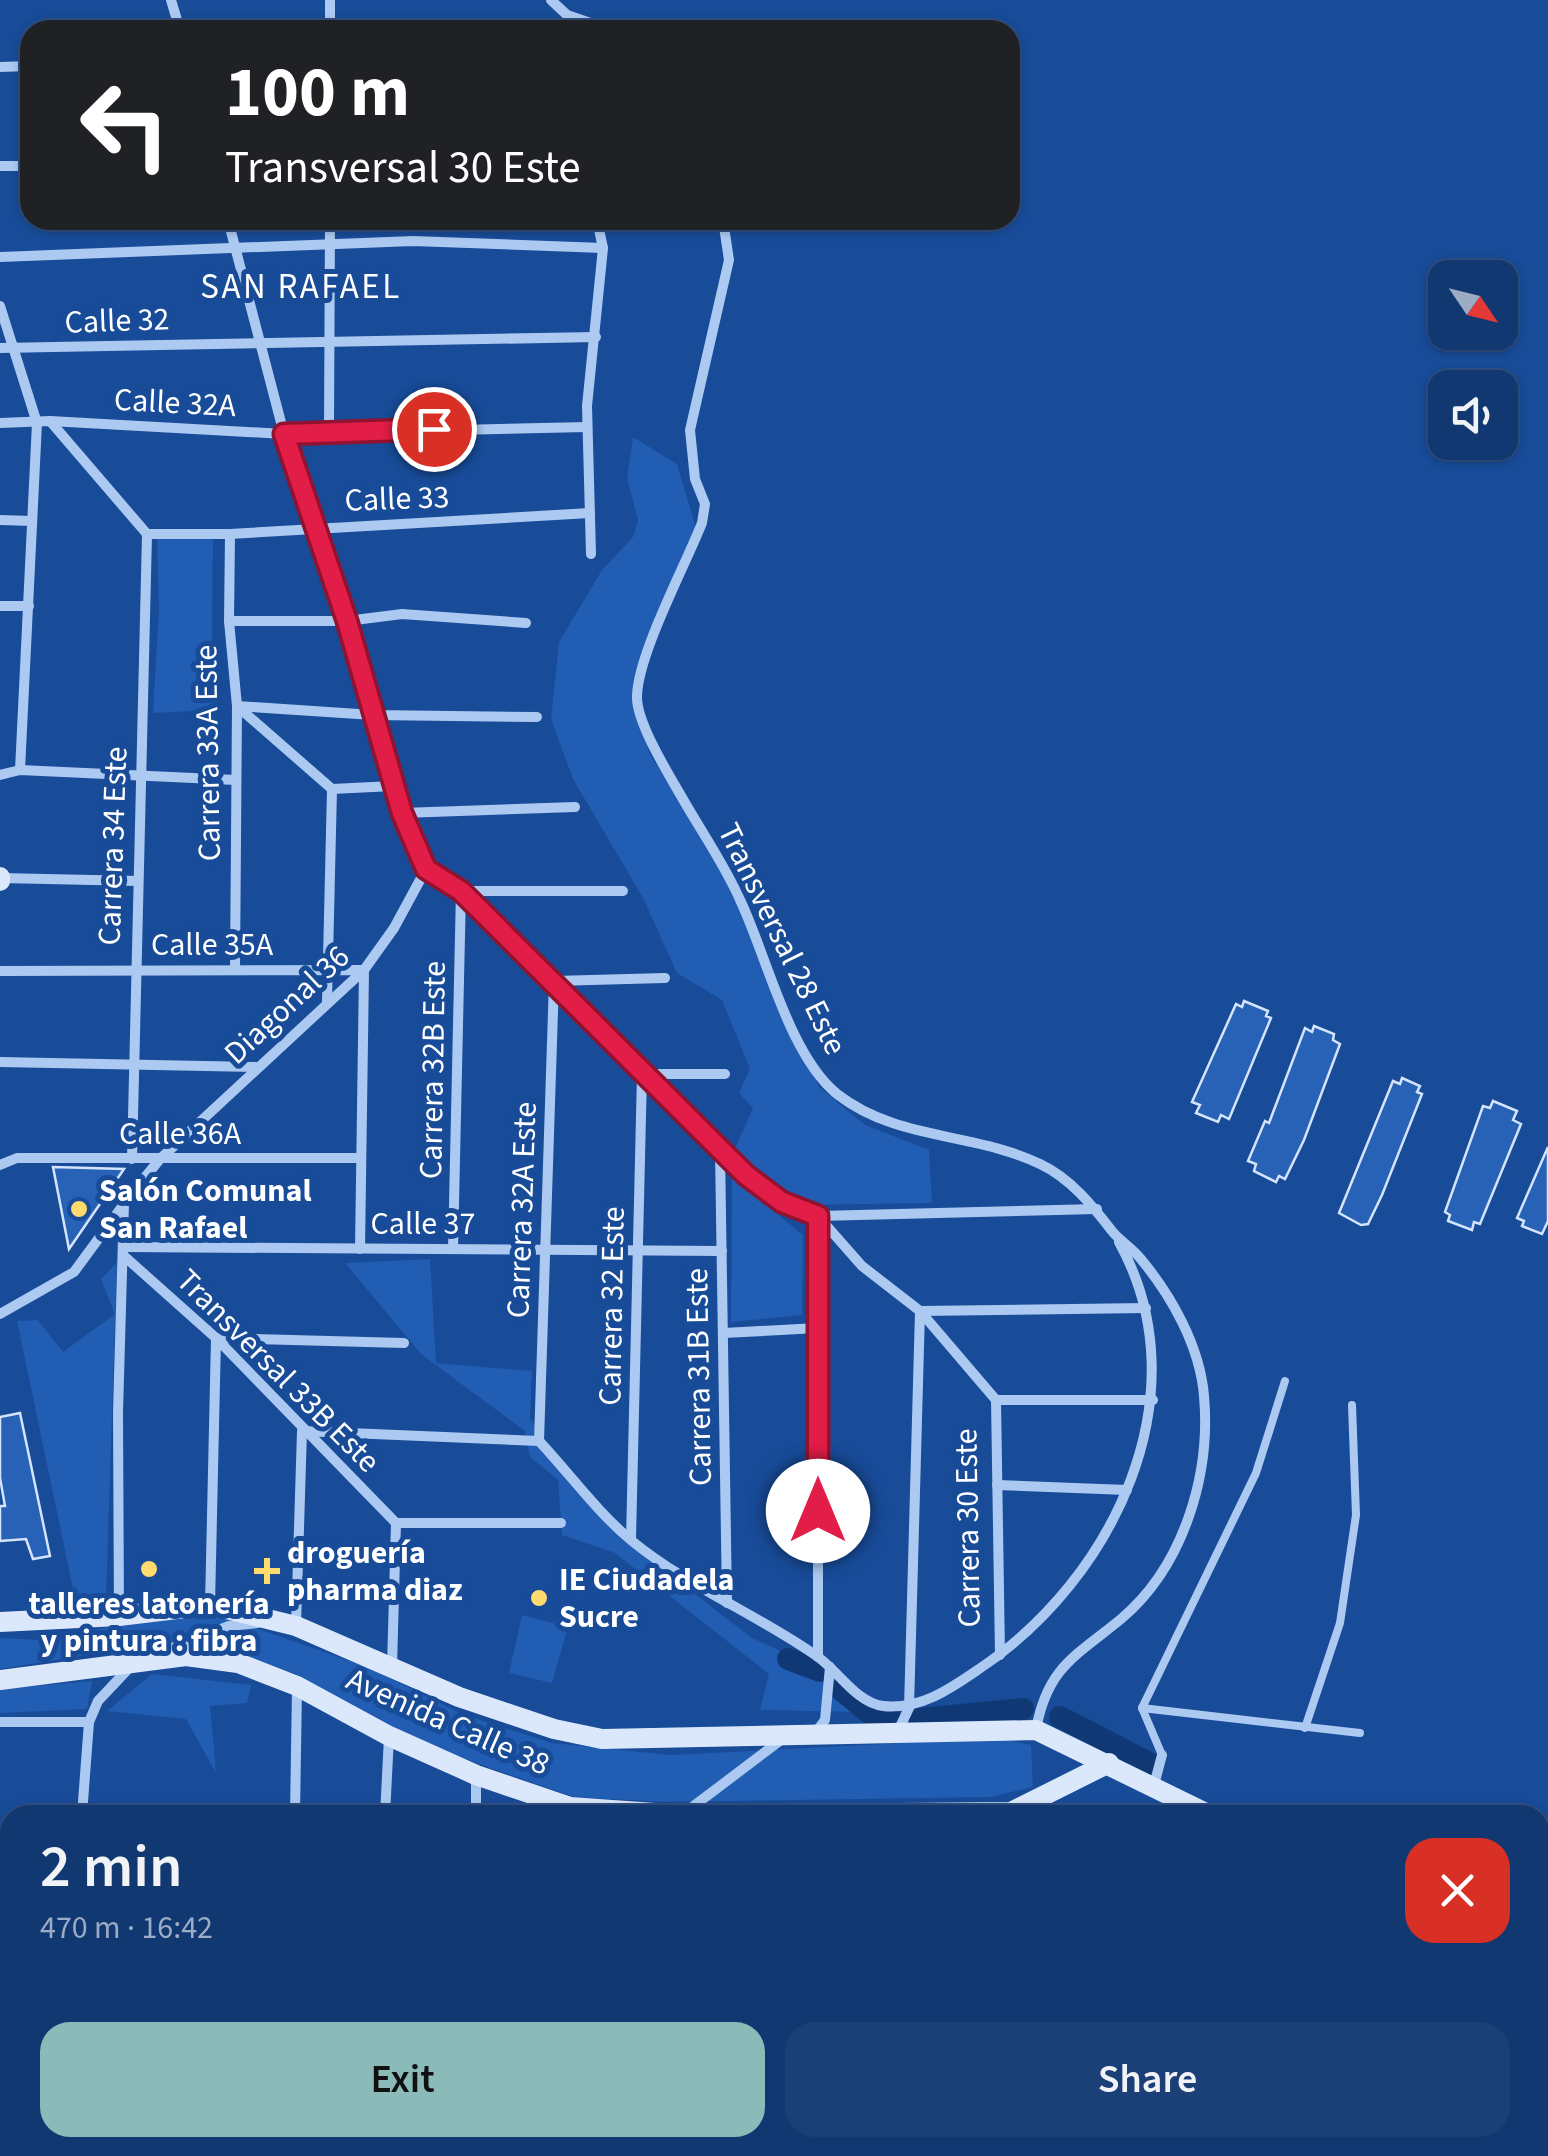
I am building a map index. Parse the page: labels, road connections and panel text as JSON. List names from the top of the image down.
{
  "streets": {
    "street": [
      "Calle 32",
      "Calle 32A",
      "Calle 33",
      "Carrera 33A Este",
      "Carrera 34 Este",
      "Transversal 28 Este",
      "Calle 35A",
      "Diagonal 36",
      "Carrera 32B Este",
      "Calle 36A",
      "Carrera 32A Este",
      "Calle 37",
      "Carrera 32 Este",
      "Transversal 33B Este",
      "Carrera 31B Este",
      "Carrera 30 Este",
      "Avenida Calle 38"
    ]
  },
  "crossings": [
    ["Calle 33", "Carrera 33A Este"],
    ["Calle 33", "Carrera 34 Este"],
    ["Carrera 33A Este", "Calle 35A"],
    ["Carrera 34 Este", "Calle 35A"],
    ["Carrera 34 Este", "Calle 36A"],
    ["Transversal 28 Este", "Avenida Calle 38"],
    ["Calle 35A", "Diagonal 36"],
    ["Diagonal 36", "Calle 36A"],
    ["Carrera 32B Este", "Calle 37"],
    ["Carrera 32A Este", "Calle 37"],
    ["Calle 37", "Carrera 32 Este"],
    ["Calle 37", "Transversal 33B Este"],
    ["Calle 37", "Carrera 31B Este"]
  ],
  "districts": ["SAN RAFAEL"],
  "places": {
    "other": ["Salón Comunal San Rafael", "talleres latonería y pintura : fibra", "IE Ciudadela Sucre"],
    "health": ["droguería pharma diaz"]
  },
  "north": "bottom right",
  "page": {
    "turn": ["100 m", "Transversal 30 Este"],
    "heading": ["2 min", "470 m · 16:42"],
    "buttons": ["Exit", "Share"]
  }
}
